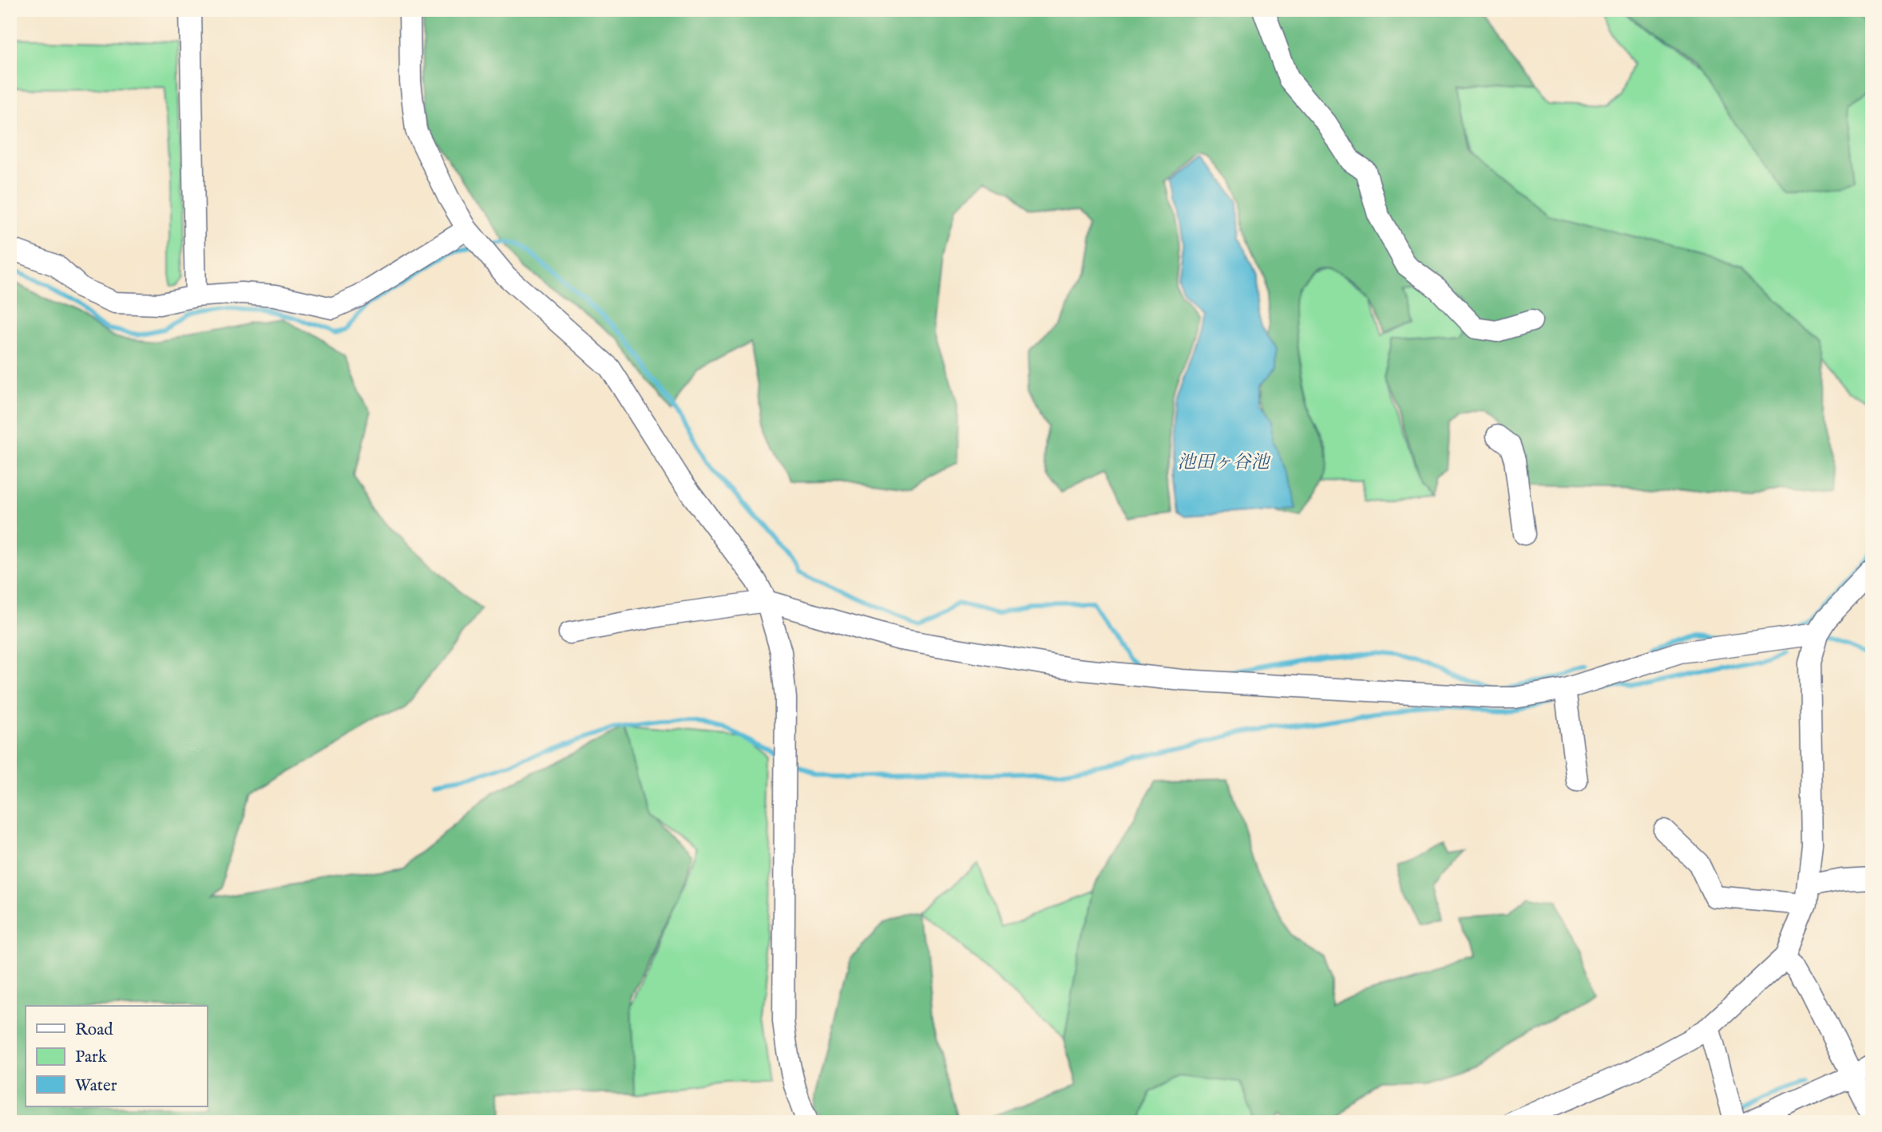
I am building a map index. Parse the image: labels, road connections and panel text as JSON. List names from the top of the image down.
{
  "water": ["池田ヶ谷池"],
  "legend": ["Road", "Park", "Water"]
}
